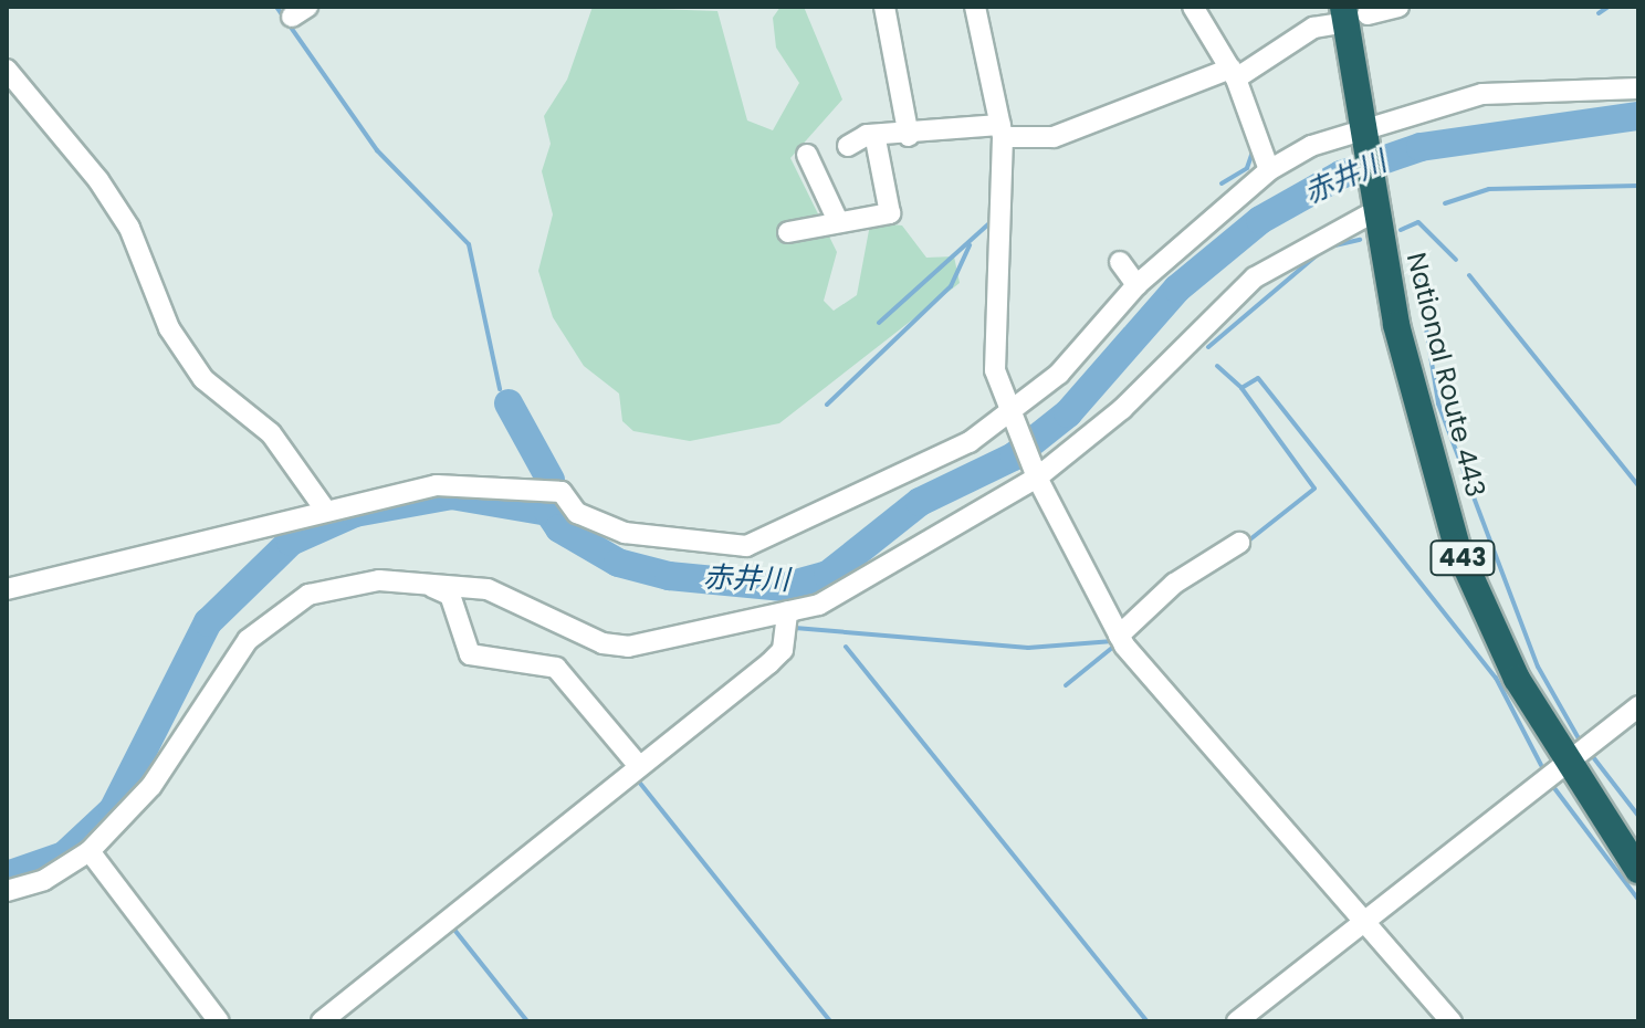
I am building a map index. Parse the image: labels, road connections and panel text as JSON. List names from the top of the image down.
{
  "streets": {
    "highway": ["National Route 443", "443"]
  },
  "water": ["赤井川"]
}
